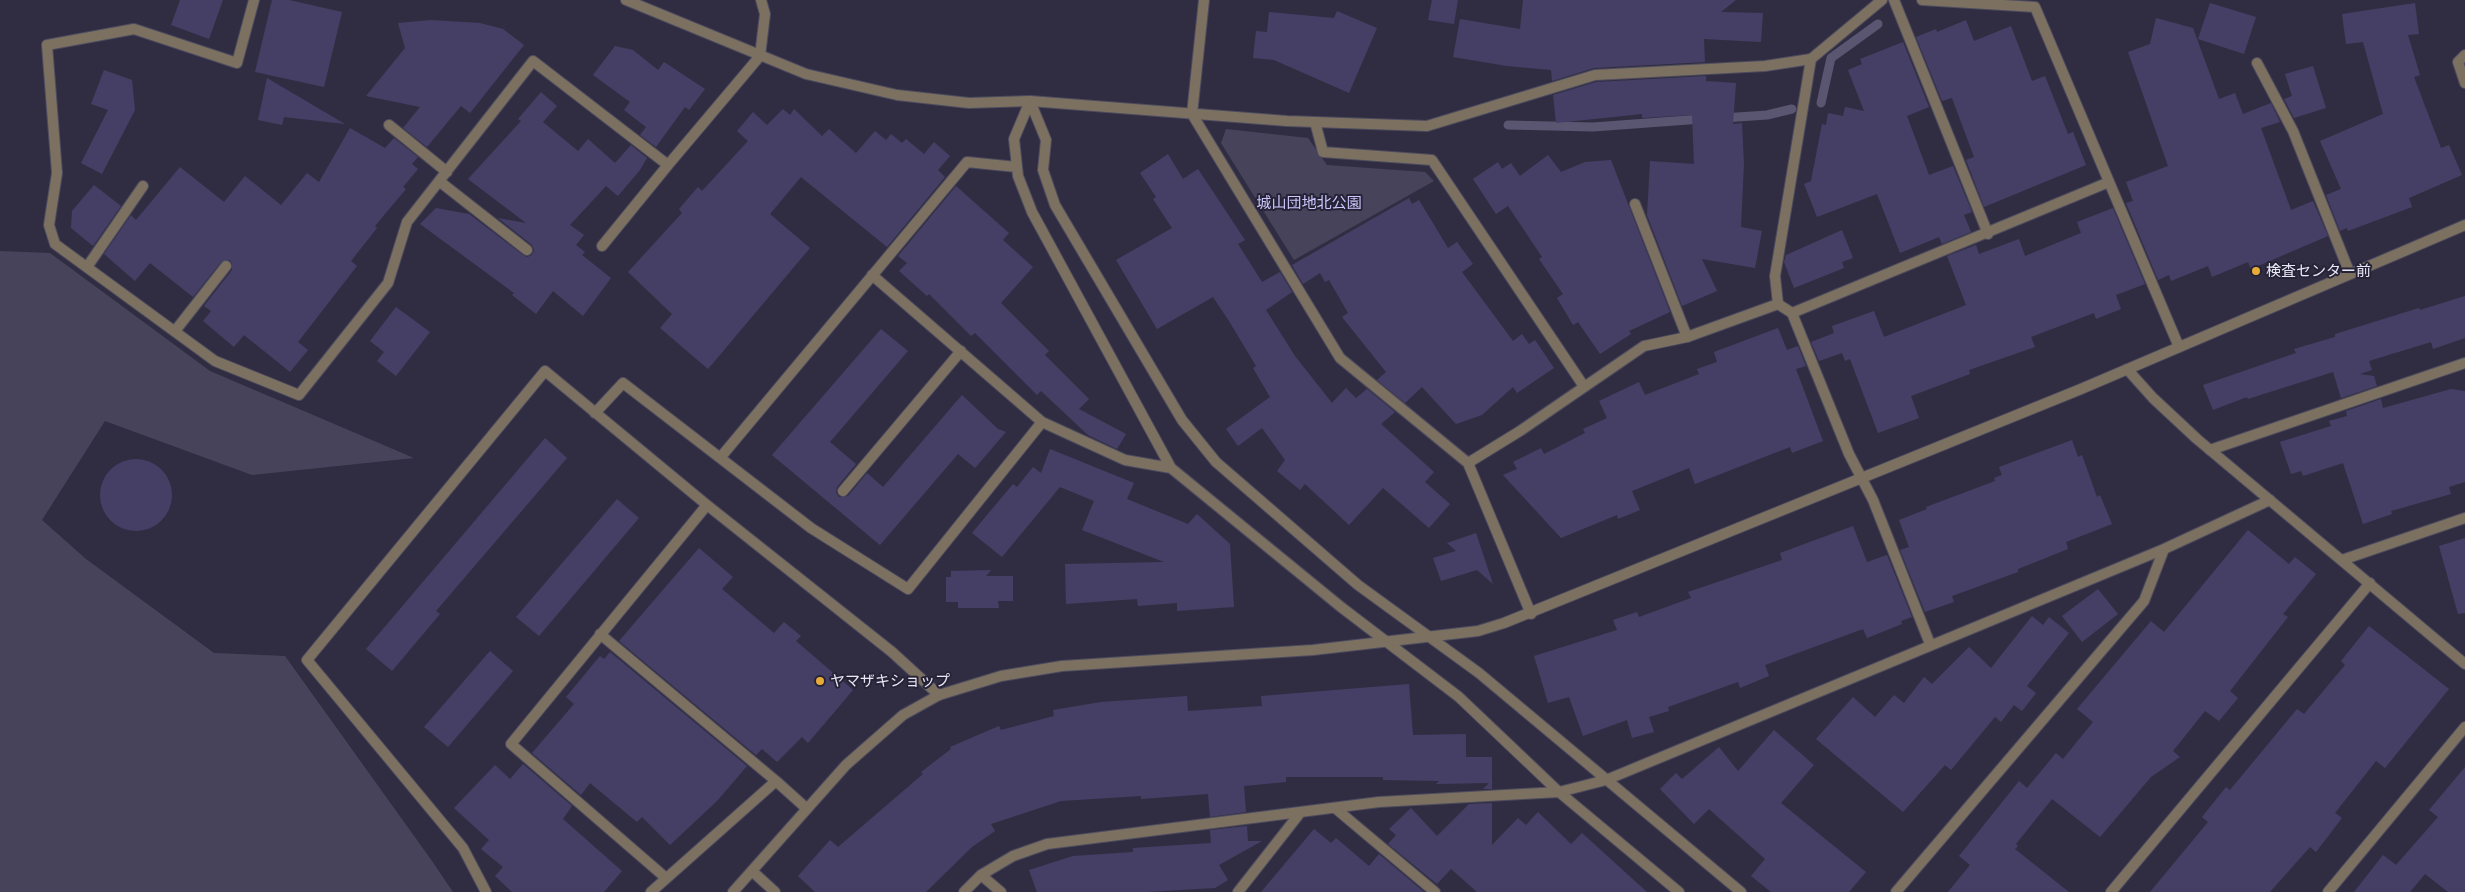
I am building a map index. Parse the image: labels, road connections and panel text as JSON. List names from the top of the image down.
{
  "parks": ["城山団地北公園"],
  "places": ["検査センター前", "ヤマザキショップ"]
}
